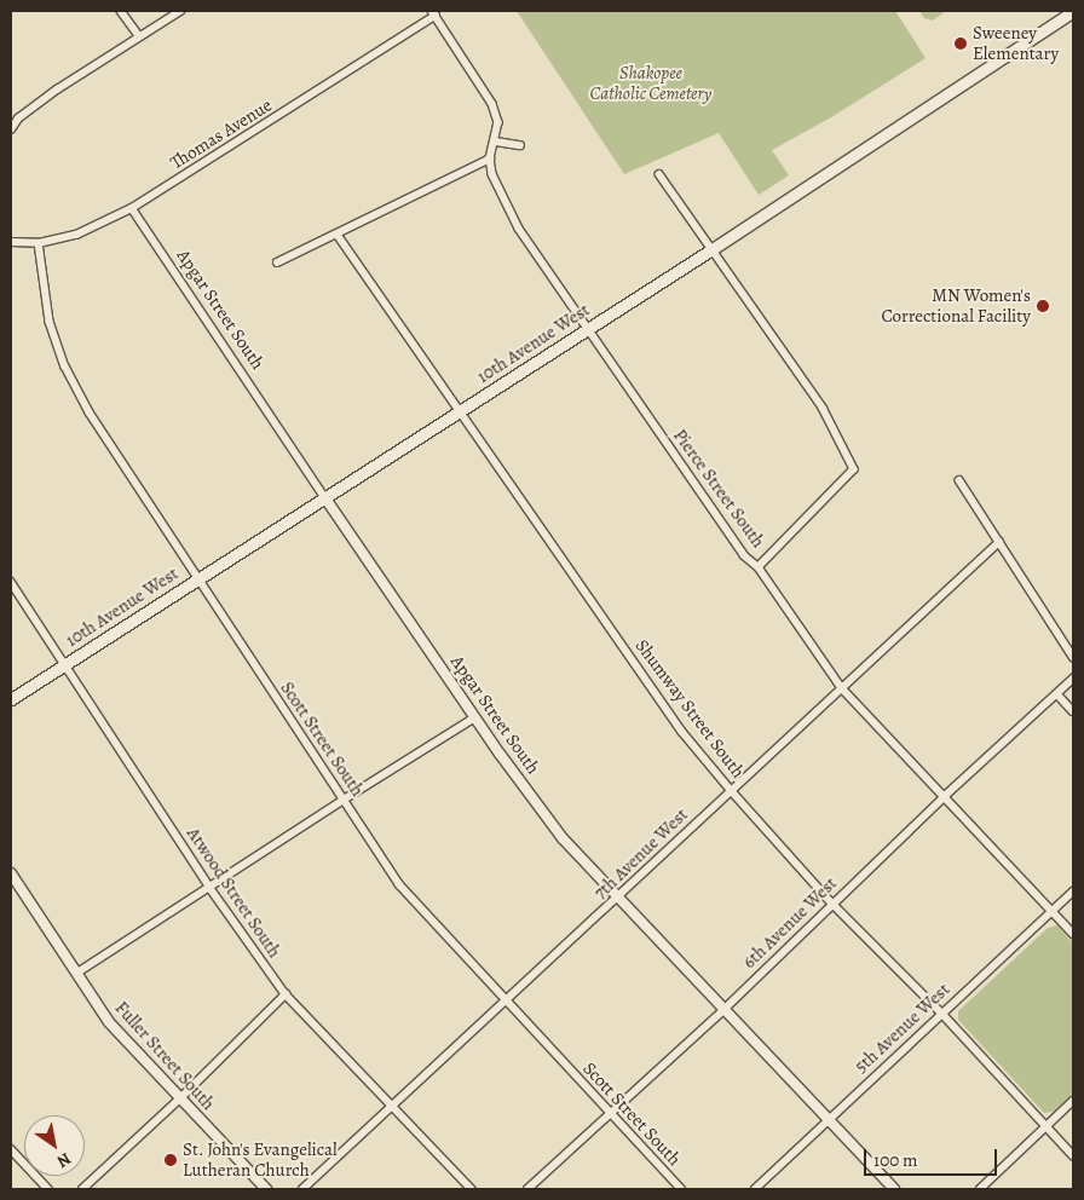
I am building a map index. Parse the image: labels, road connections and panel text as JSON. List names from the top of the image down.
{
  "streets": {
    "main road": ["10th Avenue West"],
    "street": [
      "Thomas Avenue",
      "Apgar Street South",
      "Pierce Street South",
      "Shumway Street South",
      "Scott Street South",
      "7th Avenue West",
      "Atwood Street South",
      "6th Avenue West",
      "5th Avenue West",
      "Fuller Street South"
    ]
  },
  "crossings": [
    ["Thomas Avenue", "Apgar Street South"],
    ["Thomas Avenue", "Scott Street South"],
    ["Apgar Street South", "10th Avenue West"],
    ["Apgar Street South", "7th Avenue West"],
    ["Apgar Street South", "6th Avenue West"],
    ["Apgar Street South", "5th Avenue West"],
    ["10th Avenue West", "Pierce Street South"],
    ["10th Avenue West", "Shumway Street South"],
    ["10th Avenue West", "Scott Street South"],
    ["10th Avenue West", "Atwood Street South"],
    ["Pierce Street South", "7th Avenue West"],
    ["Pierce Street South", "6th Avenue West"],
    ["Pierce Street South", "5th Avenue West"],
    ["Shumway Street South", "7th Avenue West"],
    ["Shumway Street South", "6th Avenue West"],
    ["Shumway Street South", "5th Avenue West"],
    ["Scott Street South", "7th Avenue West"],
    ["Scott Street South", "6th Avenue West"],
    ["7th Avenue West", "Atwood Street South"]
  ],
  "parks": ["Shakopee Catholic Cemetery"],
  "places": ["Sweeney Elementary", "MN Women's Correctional Facility", "St. John's Evangelical Lutheran Church"],
  "scale_bar": "100 m",
  "north": "bottom right"
}
